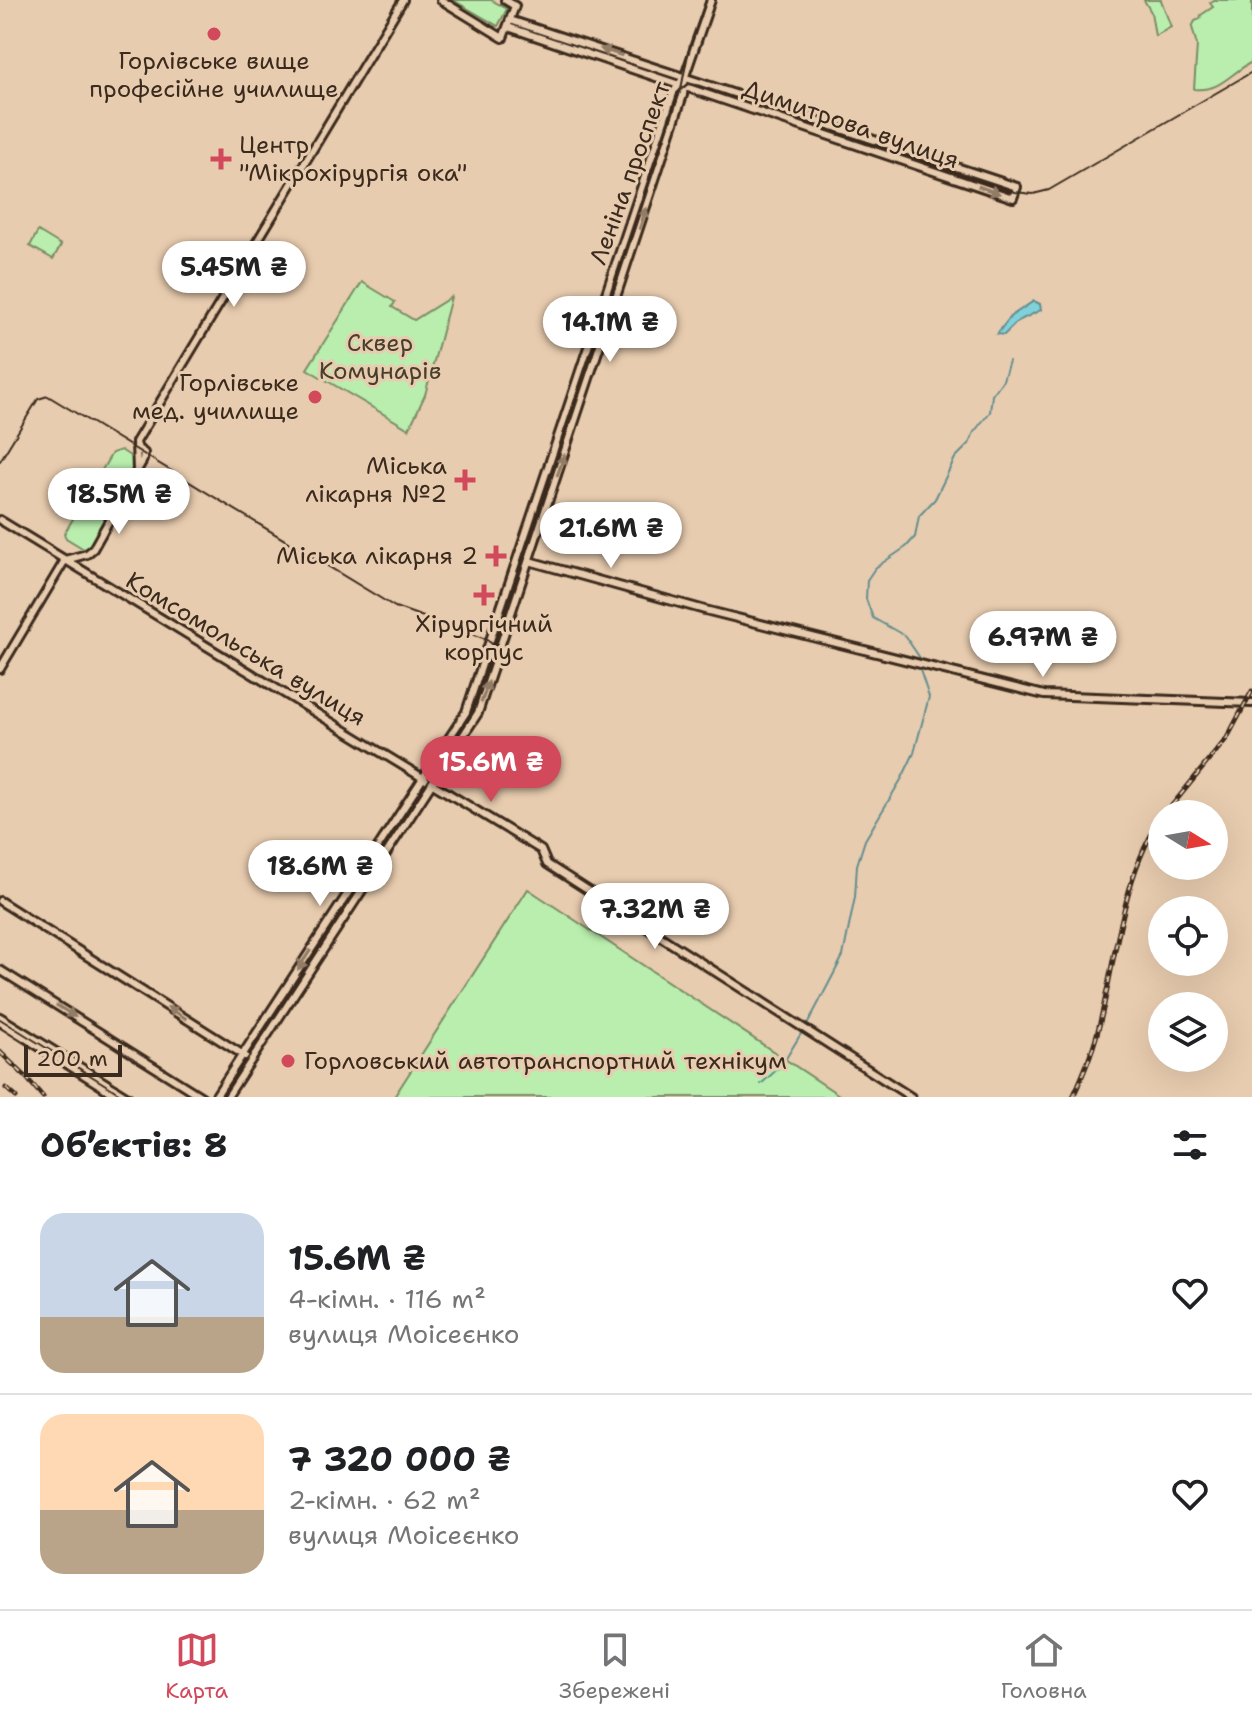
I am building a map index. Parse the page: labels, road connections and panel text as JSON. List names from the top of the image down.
{
  "streets": {
    "main road": ["Димитрова вулиця", "Леніна проспект", "Комсомольська вулиця"]
  },
  "crossings": [
    ["Димитрова вулиця", "Леніна проспект"],
    ["Леніна проспект", "Комсомольська вулиця"]
  ],
  "parks": ["Сквер Комунарів"],
  "places": {
    "other": ["Горлівське вище професійне училище", "Горлівське мед. училище", "Горловський автотранспортний технікум"],
    "health": [
      "Центр \"Мікрохірургія ока\"",
      "Міська лікарня №2",
      "Міська лікарня 2",
      "Хірургічний корпус"
    ]
  },
  "scale_bar": "200 m",
  "north": "right",
  "page": {
    "price": [
      "5.45M ₴",
      "14.1M ₴",
      "18.5M ₴",
      "21.6M ₴",
      "6.97M ₴",
      "15.6M ₴",
      "18.6M ₴",
      "7.32M ₴"
    ],
    "scale": "200 m",
    "heading": "Об’єктів: 8",
    "list": [
      {
        "name": "15.6M ₴",
        "note": "4-кімн. · 116 m² · вулиця Моісеєнко"
      },
      {
        "name": "7 320 000 ₴",
        "note": "2-кімн. · 62 m² · вулиця Моісеєнко"
      }
    ],
    "tabs": ["Карта", "Збережені", "Головна"]
  }
}
